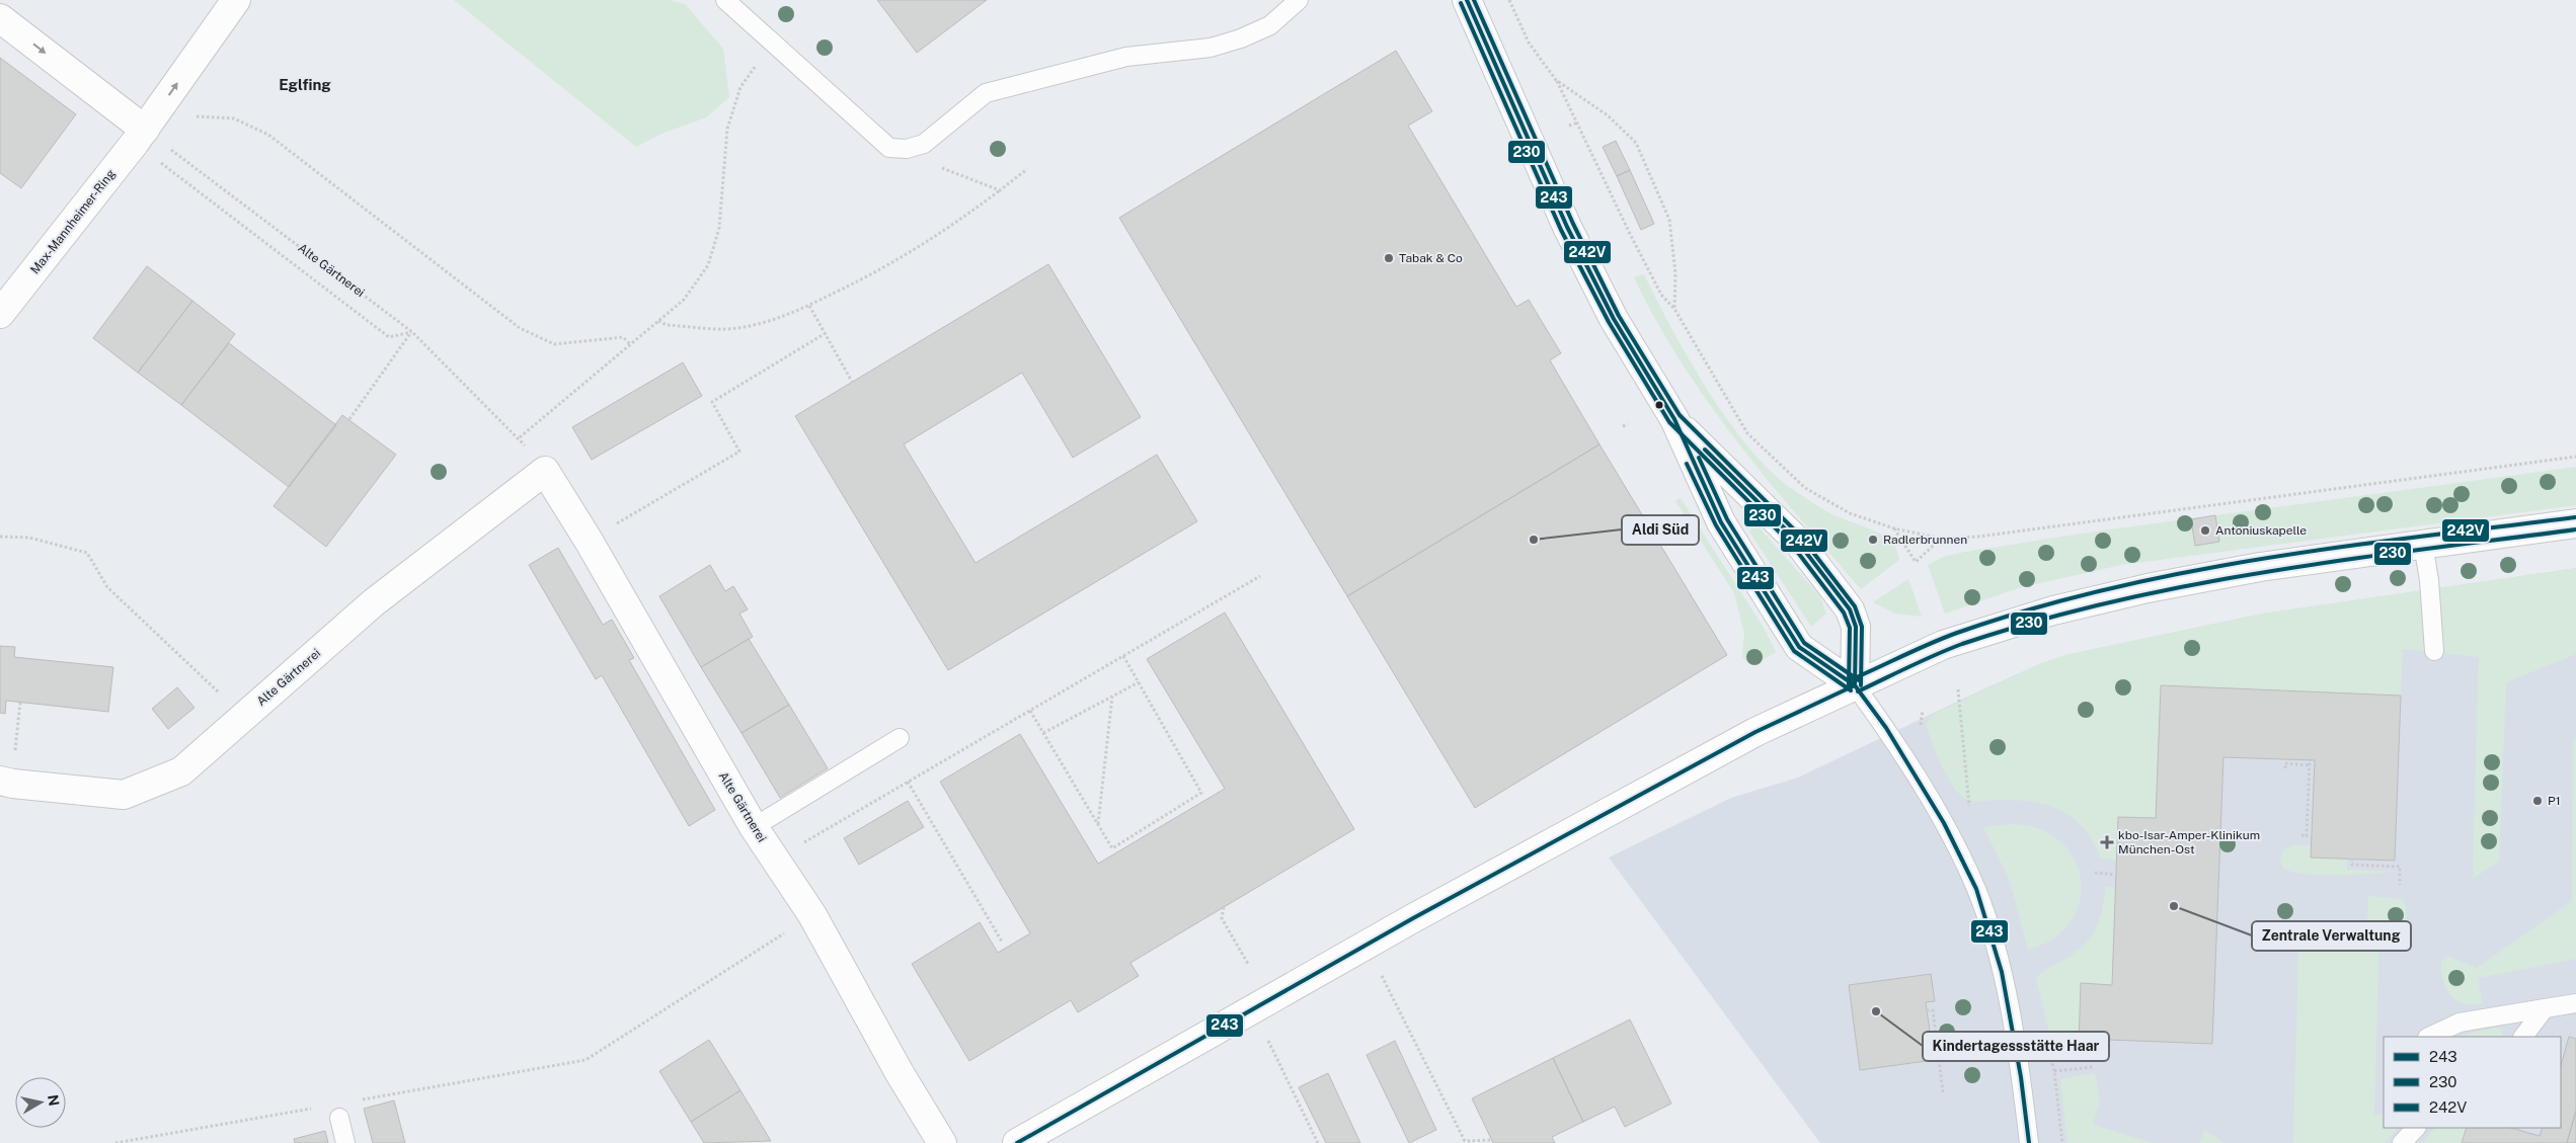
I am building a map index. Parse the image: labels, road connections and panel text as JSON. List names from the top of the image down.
{
  "streets": {
    "street": ["Max-Mannheimer-Ring", "Alte Gärtnerei"]
  },
  "crossings": [
    ["Max-Mannheimer-Ring", "Alte Gärtnerei"]
  ],
  "one_way": ["Max-Mannheimer-Ring"],
  "districts": ["Eglfing"],
  "places": {
    "other": [
      "Tabak & Co",
      "Antoniuskapelle",
      "Aldi Süd",
      "Radlerbrunnen",
      "P1",
      "Zentrale Verwaltung",
      "Kindertagessstätte Haar"
    ],
    "health": ["kbo-Isar-Amper-Klinikum München-Ost"]
  },
  "lines": ["transit line 243", "transit line 242V", "transit line 230"],
  "legend": ["243", "230", "242V"],
  "north": "right"
}
